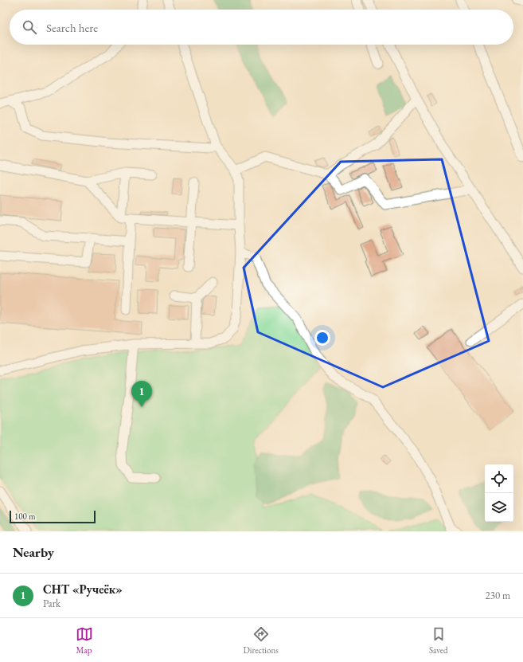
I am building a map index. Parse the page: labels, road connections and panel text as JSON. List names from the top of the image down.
{
  "scale_bar": "100 m",
  "page": {
    "search": "Search here",
    "pins": "1",
    "scale": "100 m",
    "heading": "Nearby",
    "list": [
      {
        "mark": "1",
        "name": "СНТ «Ручеёк»",
        "note": "Park",
        "value": "230 m"
      }
    ],
    "nav": ["Map", "Directions", "Saved"]
  }
}
